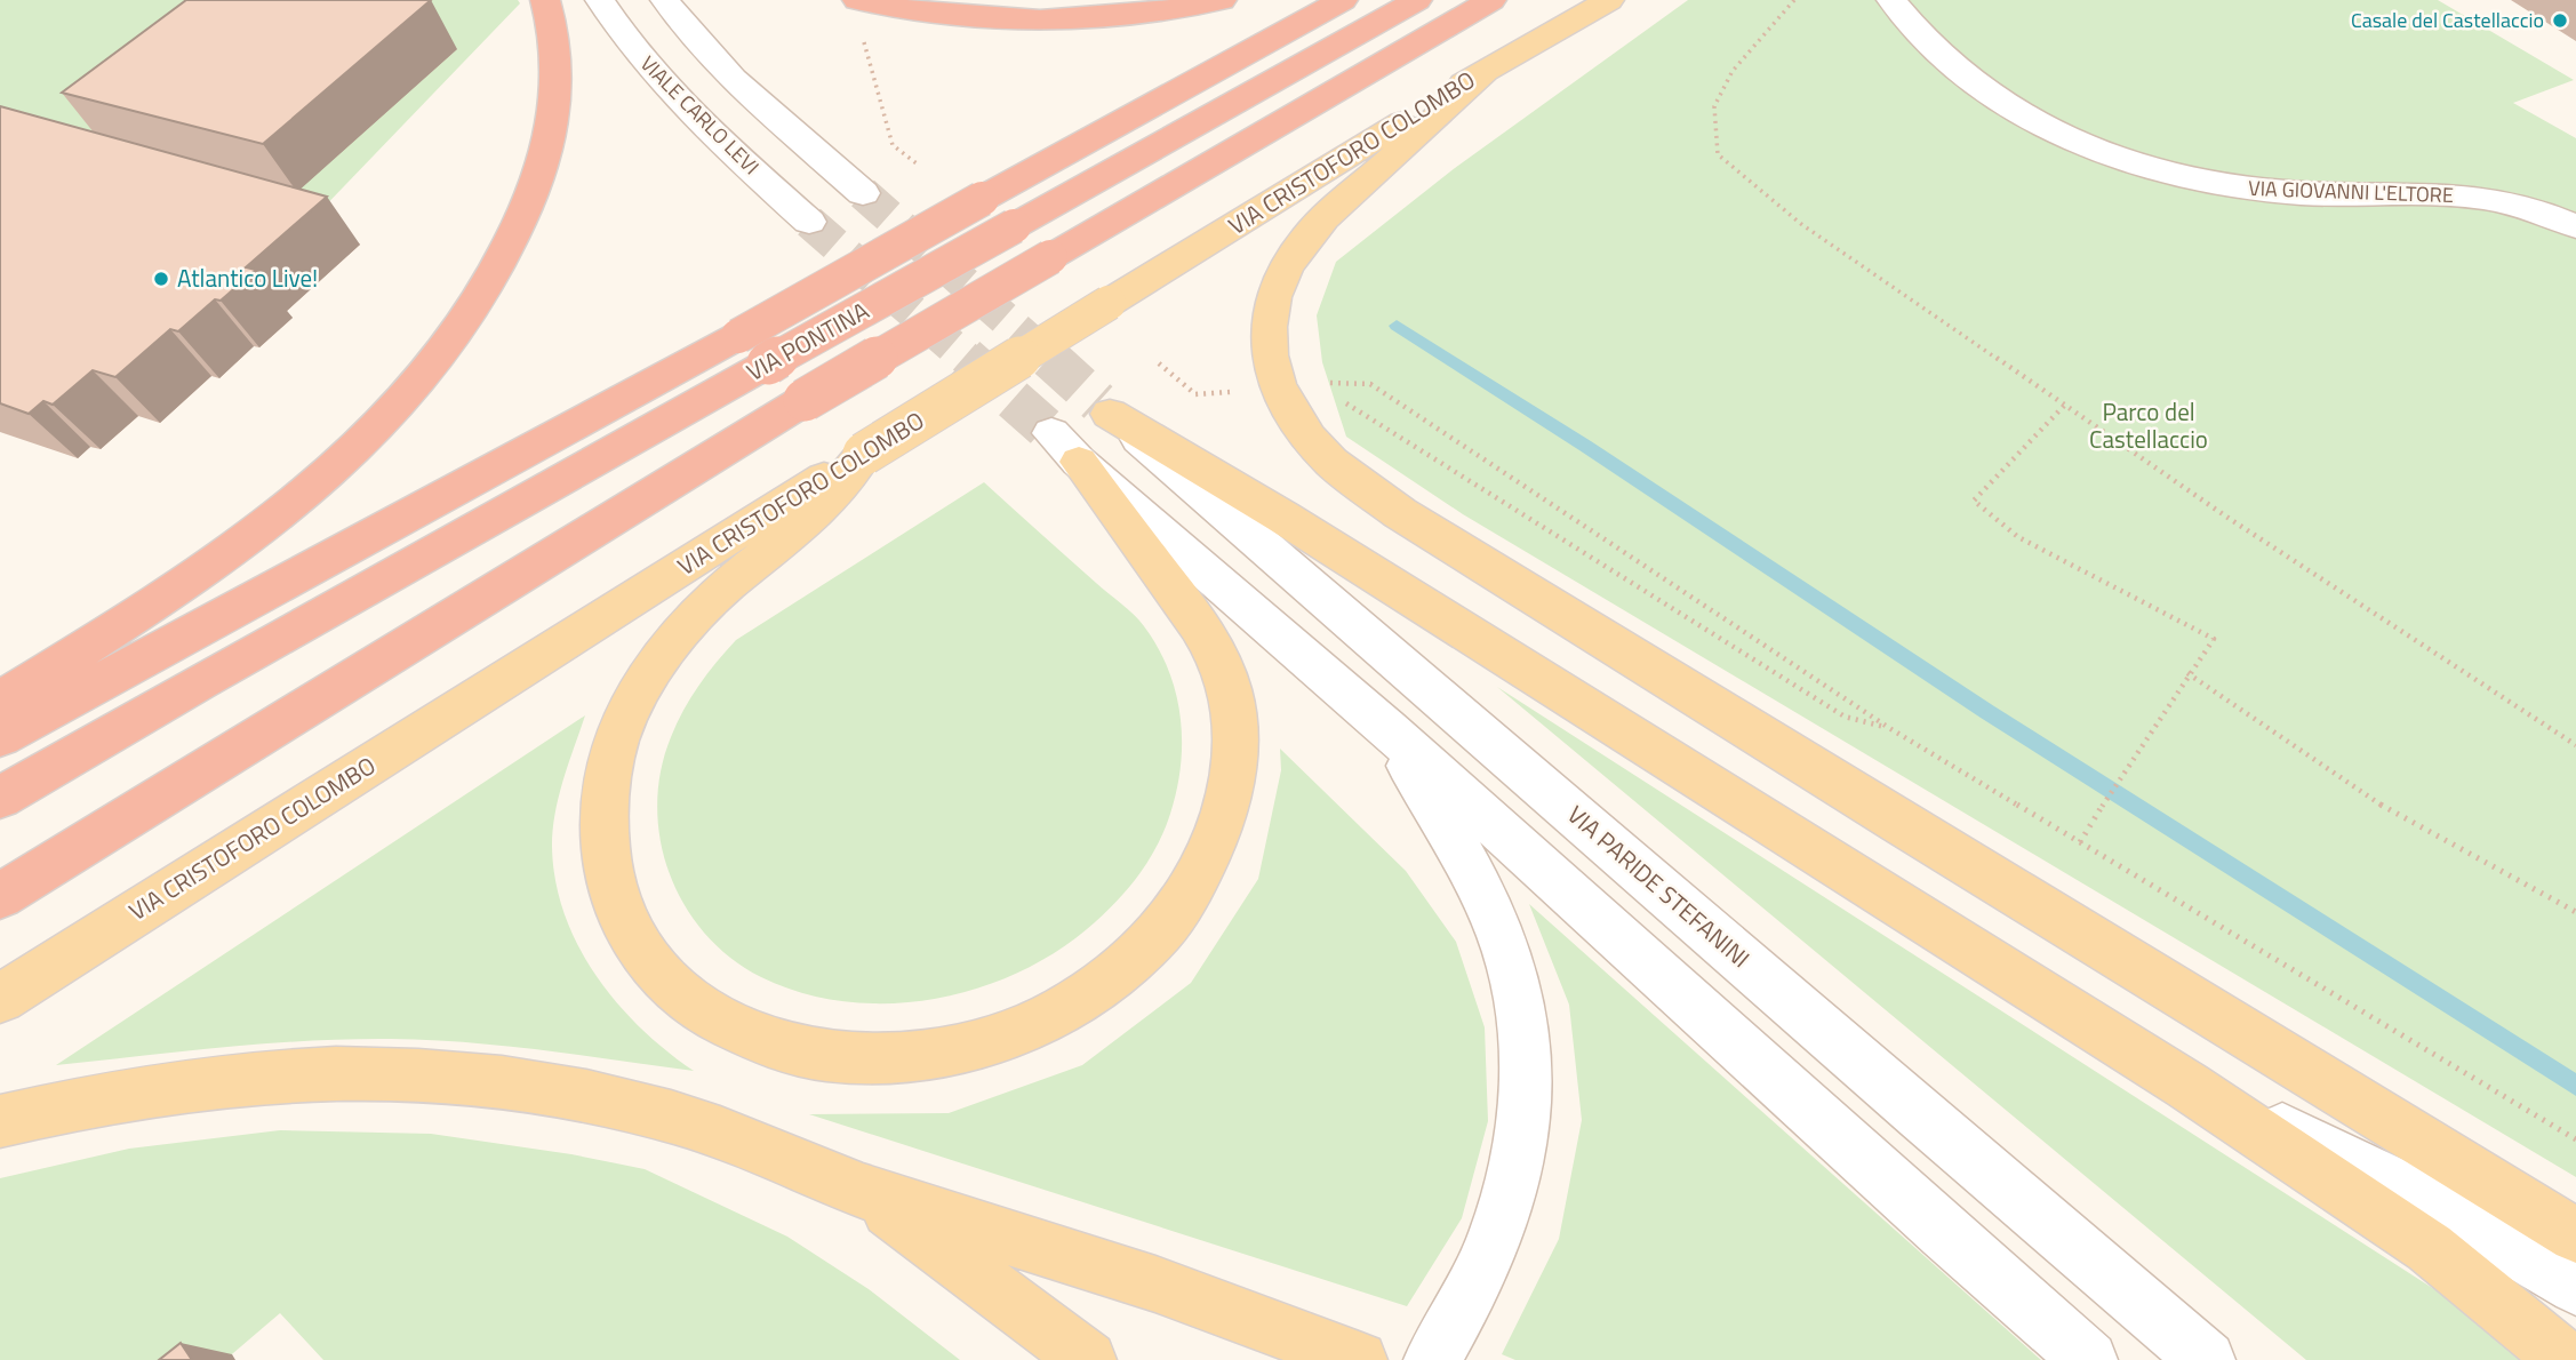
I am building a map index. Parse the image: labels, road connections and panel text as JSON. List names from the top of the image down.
{
  "streets": {
    "highway": ["VIA PONTINA"],
    "main road": ["VIA CRISTOFORO COLOMBO"],
    "street": ["VIALE CARLO LEVI", "VIA GIOVANNI L'ELTORE", "VIA PARIDE STEFANINI"]
  },
  "parks": ["Parco del Castellaccio"],
  "places": ["Casale del Castellaccio", "Atlantico Live!"]
}
